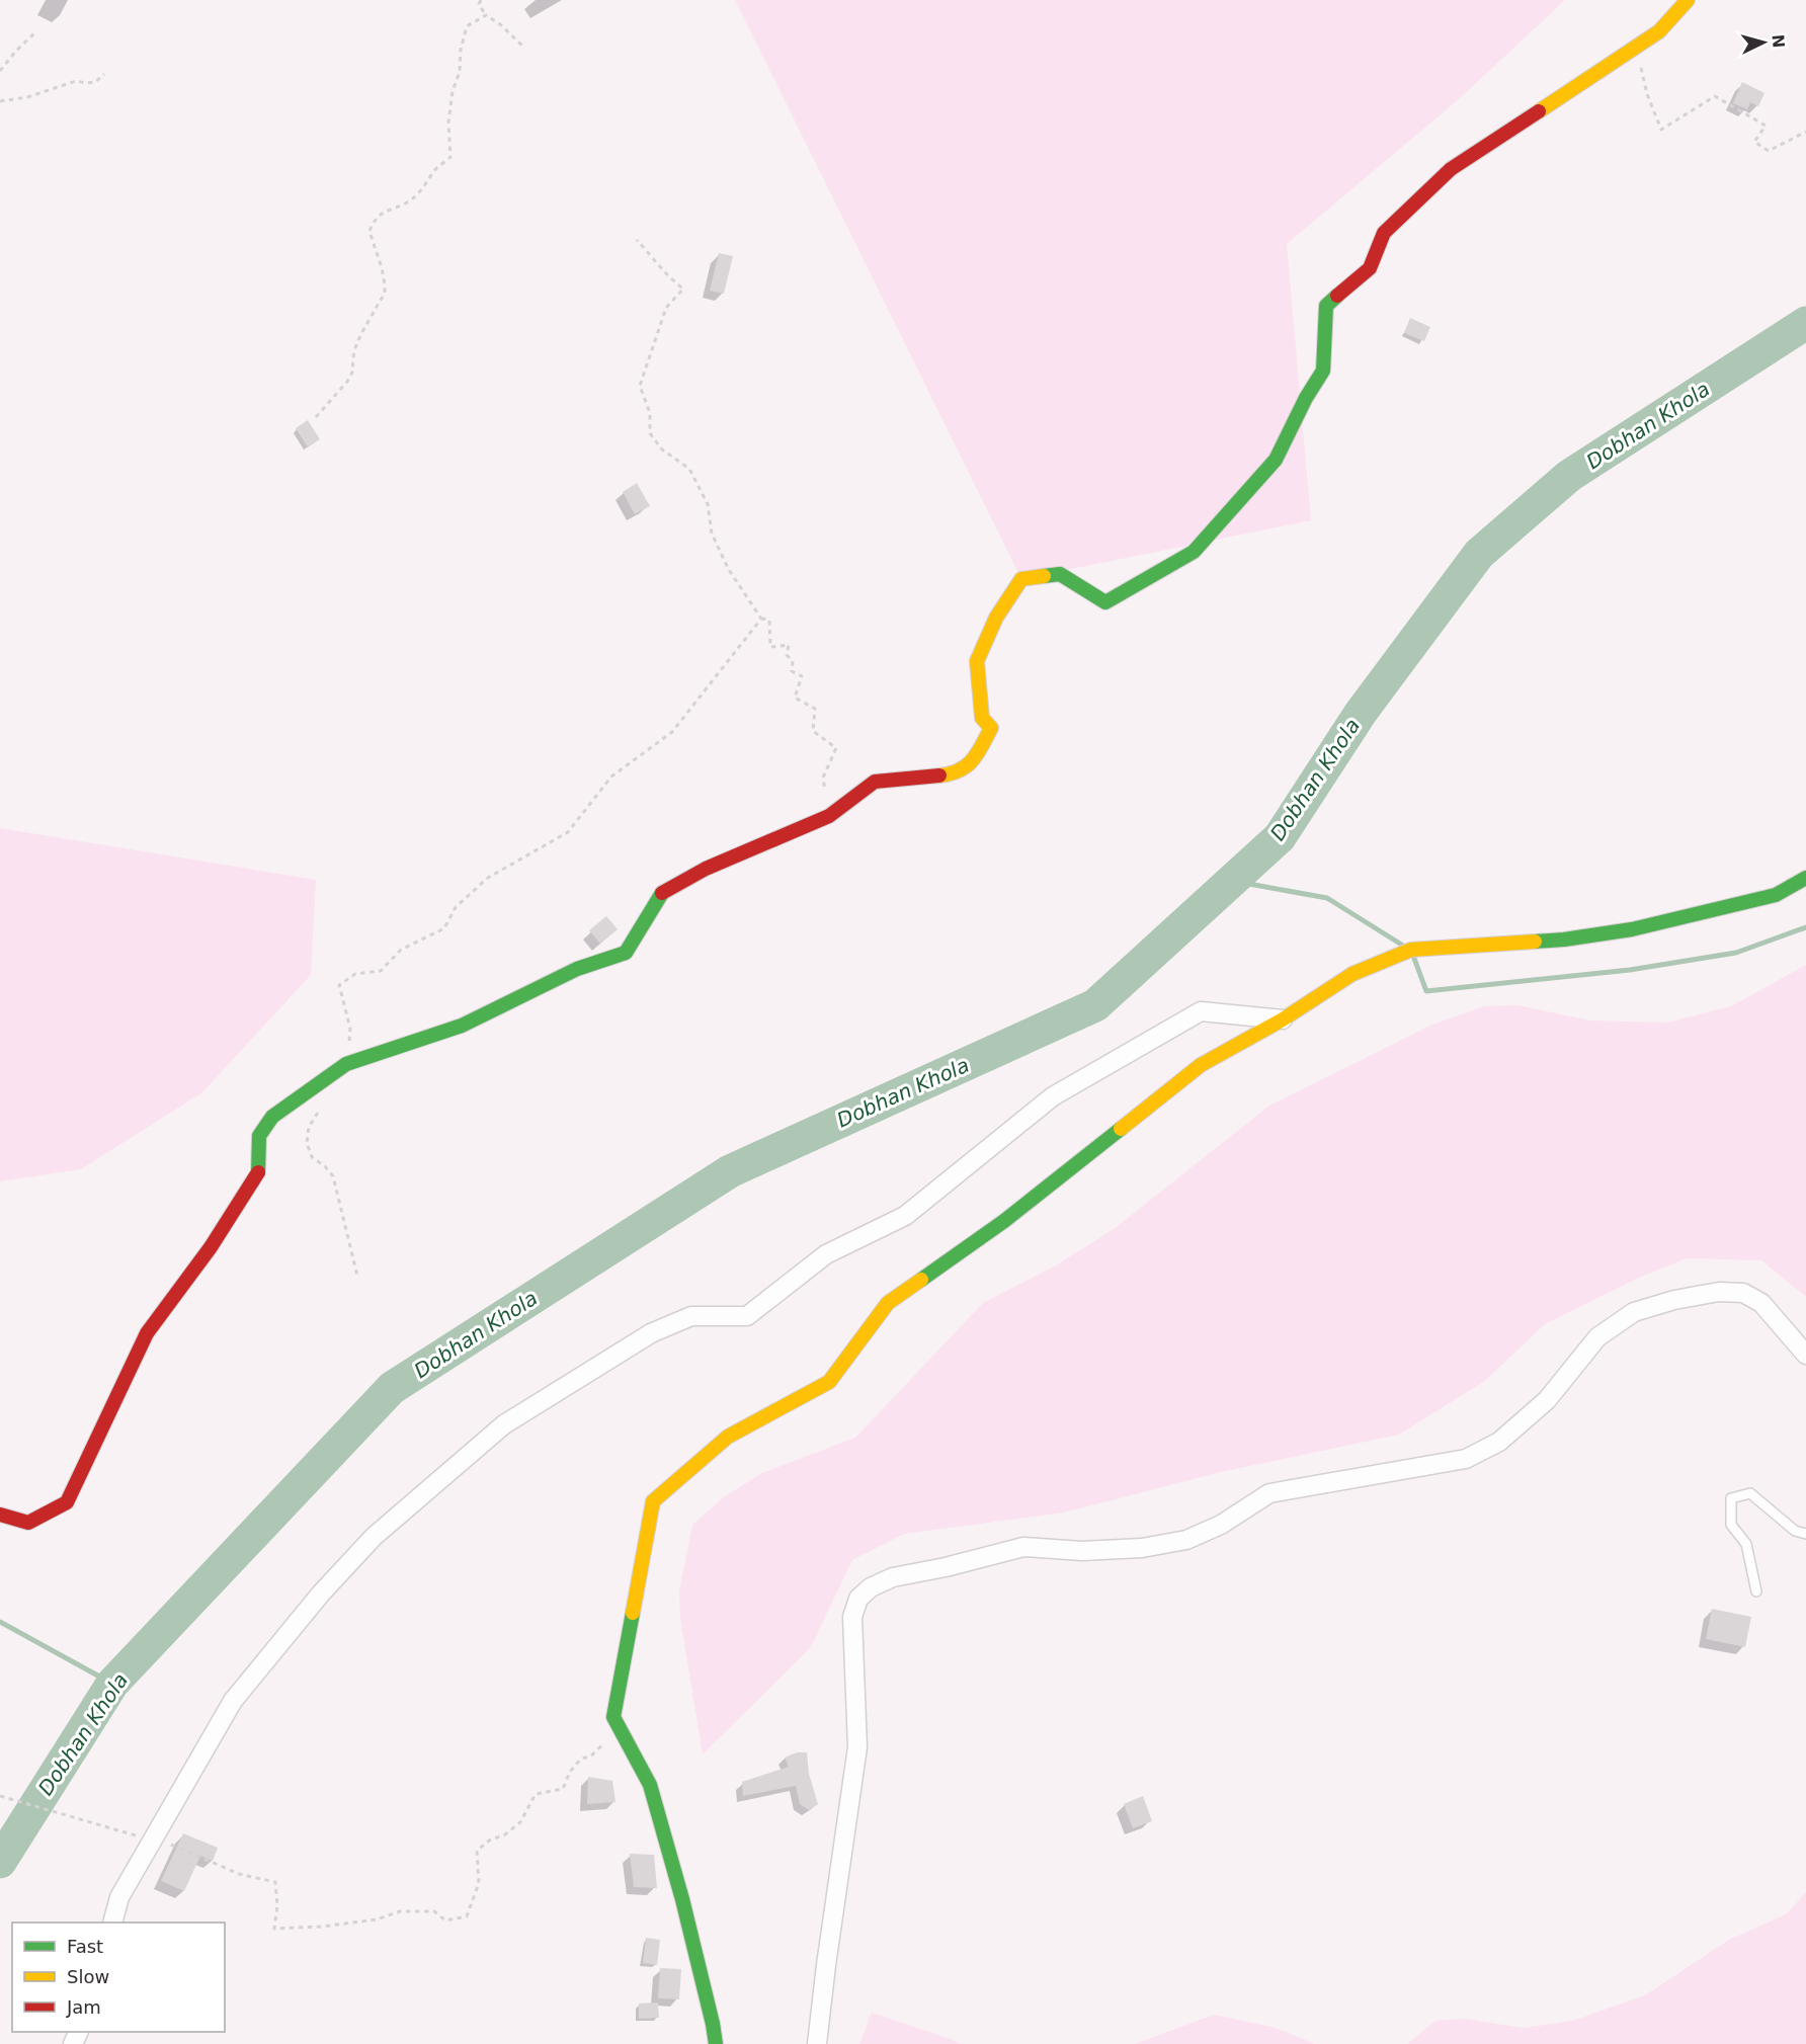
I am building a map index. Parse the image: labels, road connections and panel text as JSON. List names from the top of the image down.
{
  "water": ["Dobhan Khola"],
  "legend": ["Fast", "Slow", "Jam"],
  "north": "right"
}
